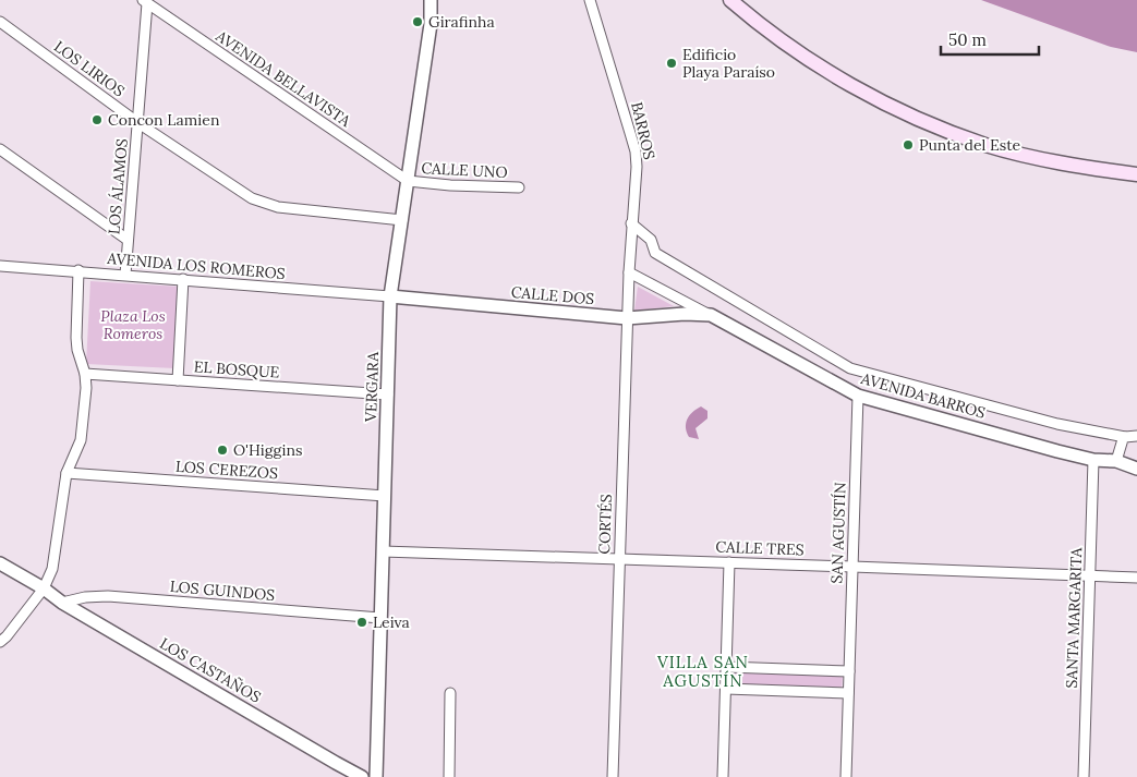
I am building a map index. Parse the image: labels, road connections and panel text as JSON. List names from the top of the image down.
{
  "streets": {
    "street": [
      "LOS LIRIOS",
      "AVENIDA BELLAVISTA",
      "BARROS",
      "CALLE UNO",
      "LOS ÁLAMOS",
      "AVENIDA LOS ROMEROS",
      "CALLE DOS",
      "EL BOSQUE",
      "VERGARA",
      "AVENIDA BARROS",
      "LOS CEREZOS",
      "CORTÉS",
      "SAN AGUSTÍN",
      "CALLE TRES",
      "LOS GUINDOS",
      "SANTA MARGARITA",
      "LOS CASTAÑOS"
    ]
  },
  "crossings": [
    ["LOS LIRIOS", "LOS ÁLAMOS"],
    ["LOS LIRIOS", "VERGARA"],
    ["AVENIDA BELLAVISTA", "CALLE UNO"],
    ["AVENIDA BELLAVISTA", "LOS ÁLAMOS"],
    ["AVENIDA BELLAVISTA", "VERGARA"],
    ["BARROS", "AVENIDA BARROS"],
    ["BARROS", "CORTÉS"],
    ["CALLE UNO", "VERGARA"],
    ["LOS ÁLAMOS", "AVENIDA LOS ROMEROS"],
    ["AVENIDA LOS ROMEROS", "CALLE DOS"],
    ["AVENIDA LOS ROMEROS", "VERGARA"],
    ["CALLE DOS", "VERGARA"],
    ["CALLE DOS", "AVENIDA BARROS"],
    ["CALLE DOS", "CORTÉS"],
    ["EL BOSQUE", "VERGARA"],
    ["VERGARA", "LOS CEREZOS"],
    ["VERGARA", "CALLE TRES"],
    ["VERGARA", "LOS GUINDOS"],
    ["AVENIDA BARROS", "CORTÉS"],
    ["AVENIDA BARROS", "SAN AGUSTÍN"],
    ["AVENIDA BARROS", "SANTA MARGARITA"],
    ["CORTÉS", "CALLE TRES"],
    ["SAN AGUSTÍN", "CALLE TRES"],
    ["CALLE TRES", "SANTA MARGARITA"],
    ["LOS GUINDOS", "LOS CASTAÑOS"]
  ],
  "districts": ["VILLA SAN AGUSTÍN"],
  "parks": ["Plaza Los Romeros"],
  "places": [
    "Girafinha",
    "Edificio Playa Paraíso",
    "Concon Lamien",
    "Punta del Este",
    "O'Higgins",
    "Leiva"
  ],
  "scale_bar": "50 m"
}
